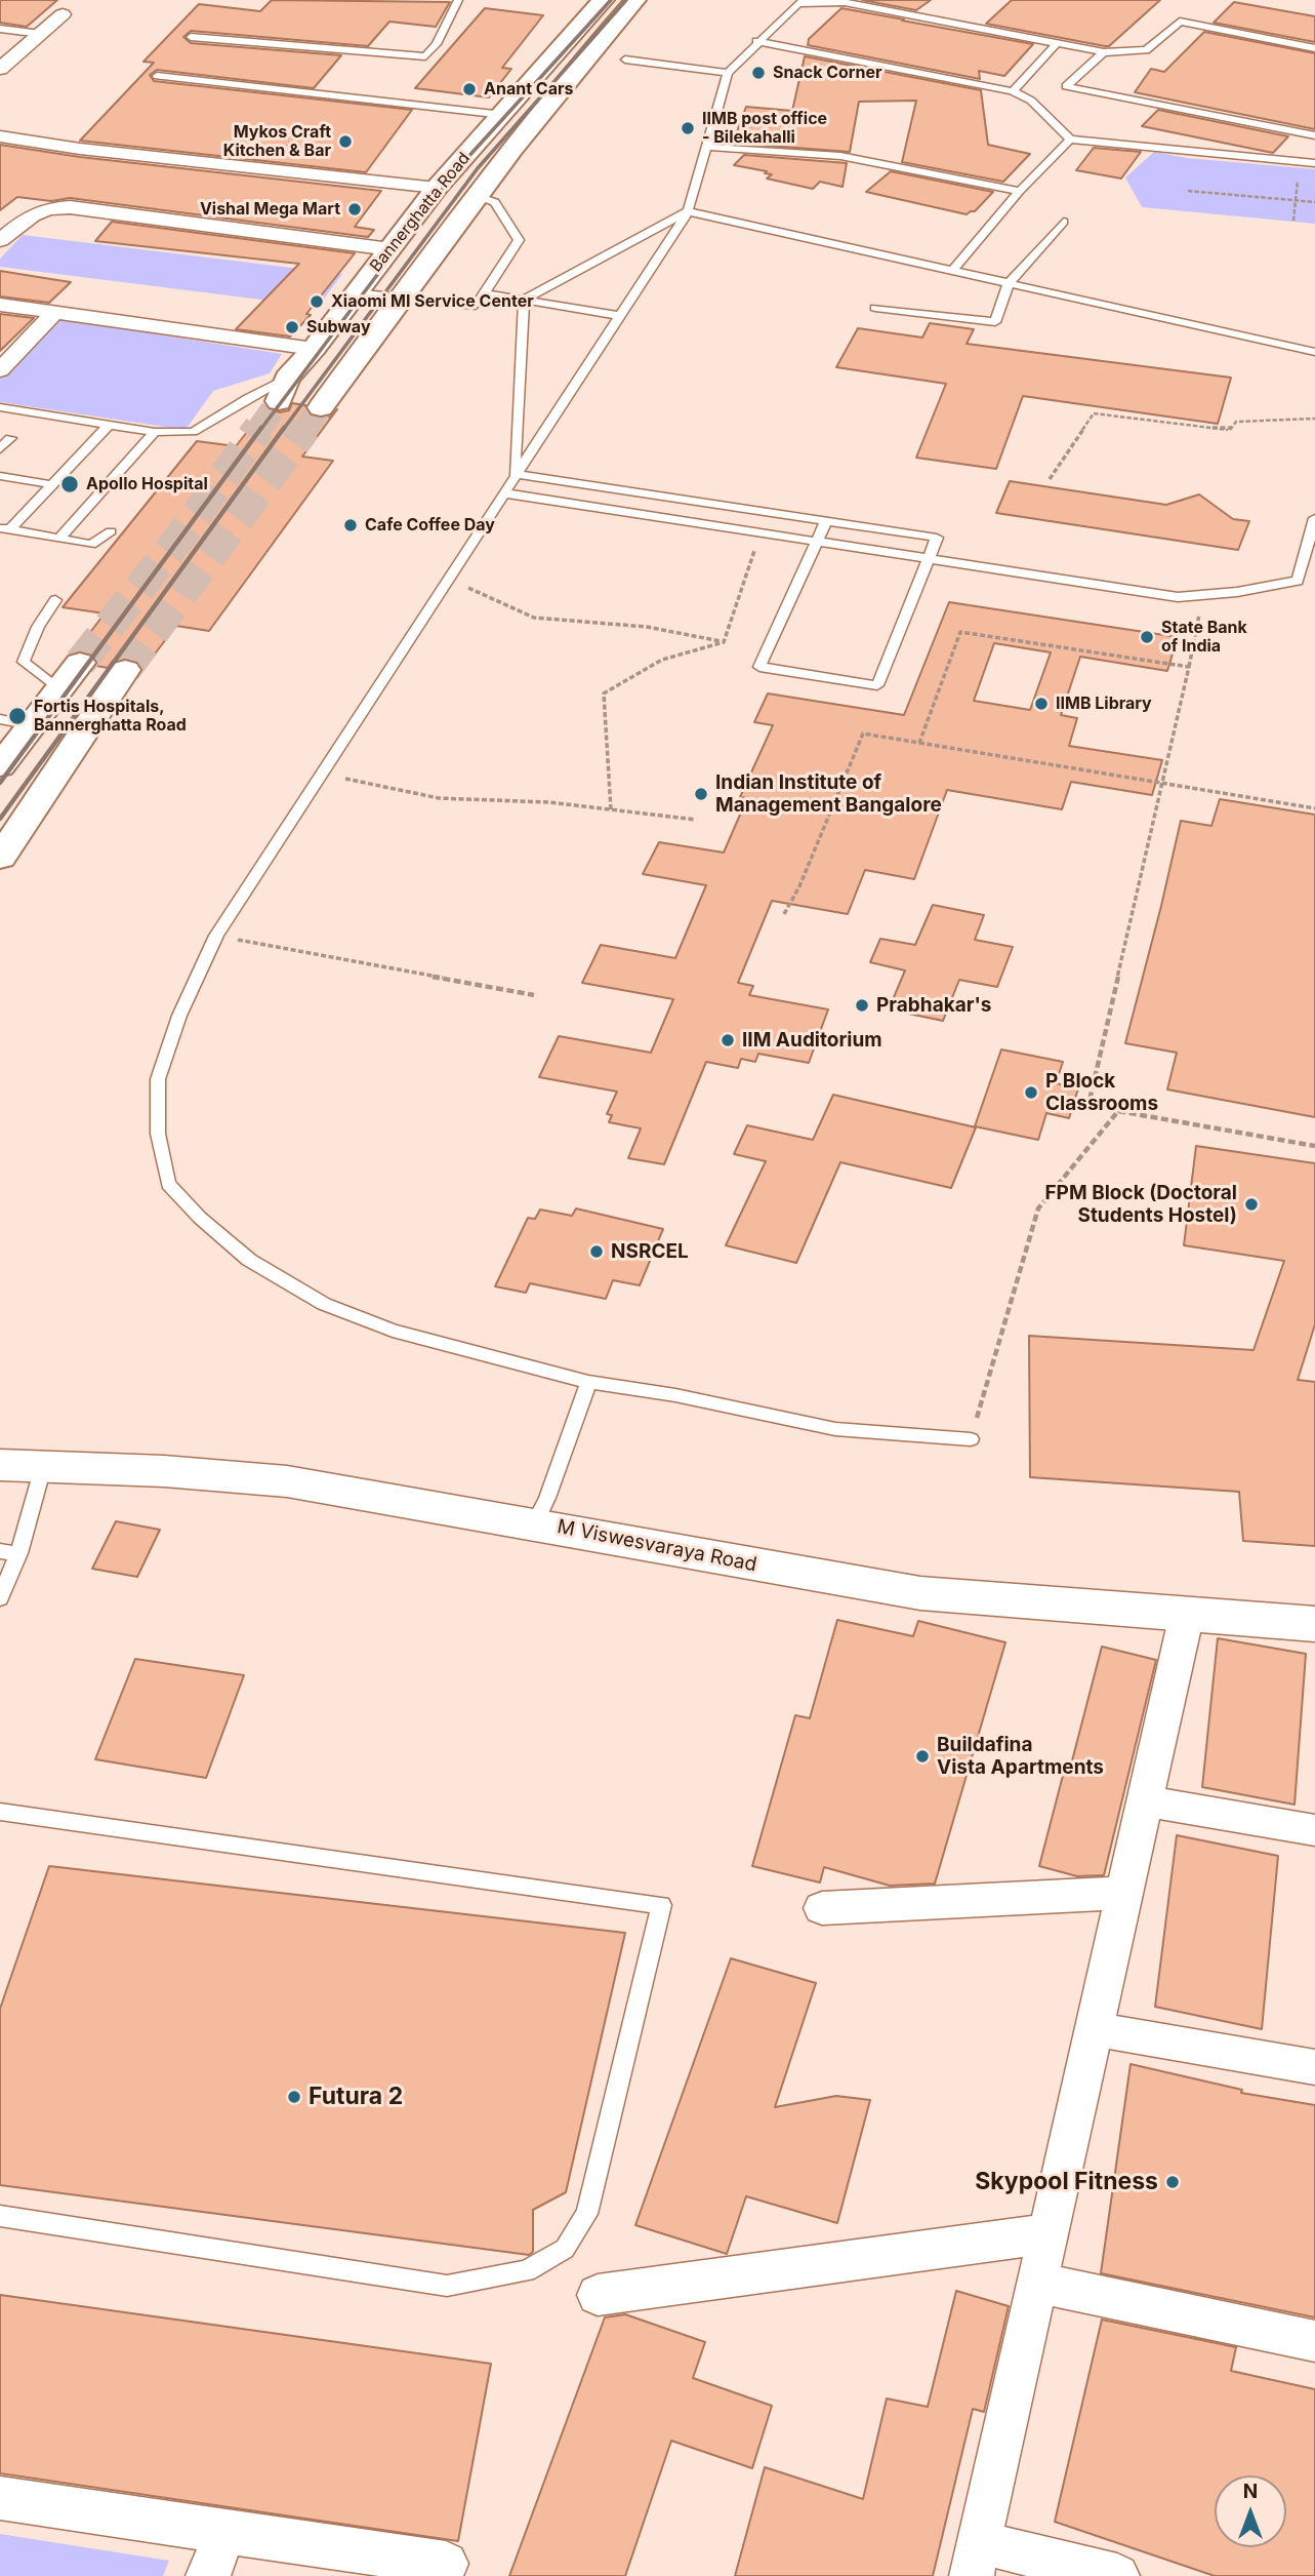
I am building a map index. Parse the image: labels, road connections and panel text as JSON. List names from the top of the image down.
{
  "streets": {
    "main road": ["Bannerghatta Road"],
    "street": ["M Viswesvaraya Road"]
  },
  "places": [
    "Snack Corner",
    "Anant Cars",
    "IIMB post office - Bilekahalli",
    "Mykos Craft Kitchen & Bar",
    "Vishal Mega Mart",
    "Xiaomi MI Service Center",
    "Subway",
    "Apollo Hospital",
    "Cafe Coffee Day",
    "State Bank of India",
    "IIMB Library",
    "Fortis Hospitals, Bannerghatta Road",
    "Indian Institute of Management Bangalore",
    "Prabhakar's",
    "IIM Auditorium",
    "P Block Classrooms",
    "FPM Block (Doctoral Students Hostel)",
    "NSRCEL",
    "Buildafina Vista Apartments",
    "Futura 2",
    "Skypool Fitness"
  ],
  "north": "top"
}
